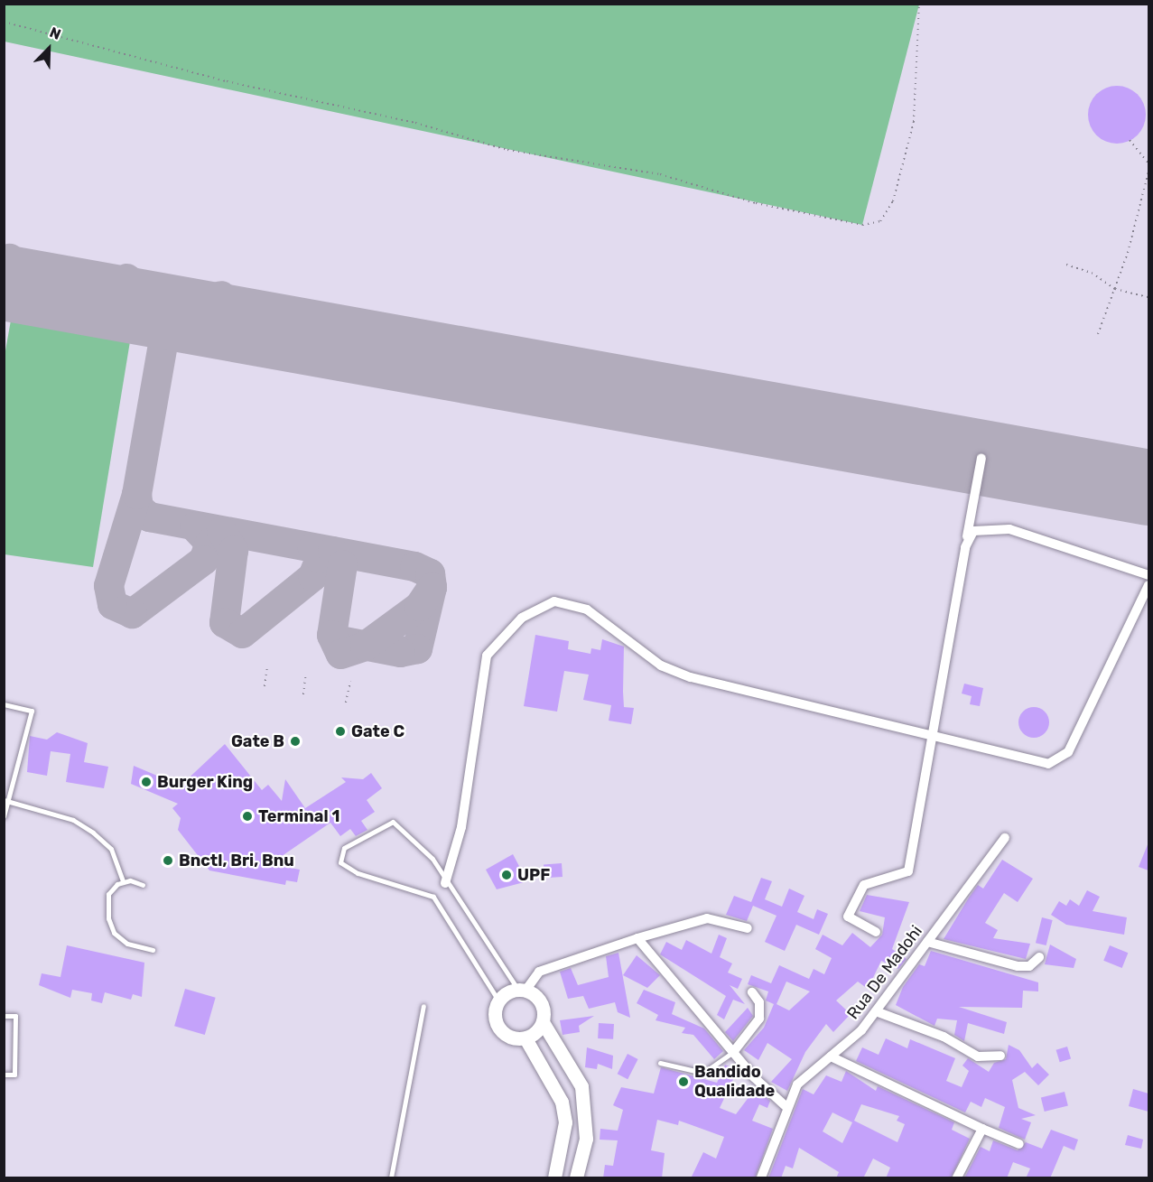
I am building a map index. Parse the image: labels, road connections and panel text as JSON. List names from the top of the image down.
{
  "streets": {
    "street": ["Rua De Madohi"]
  },
  "places": [
    "Gate C",
    "Gate B",
    "Burger King",
    "Terminal 1",
    "Bnctl, Bri, Bnu",
    "UPF",
    "Bandido Qualidade"
  ],
  "north": "top right"
}
